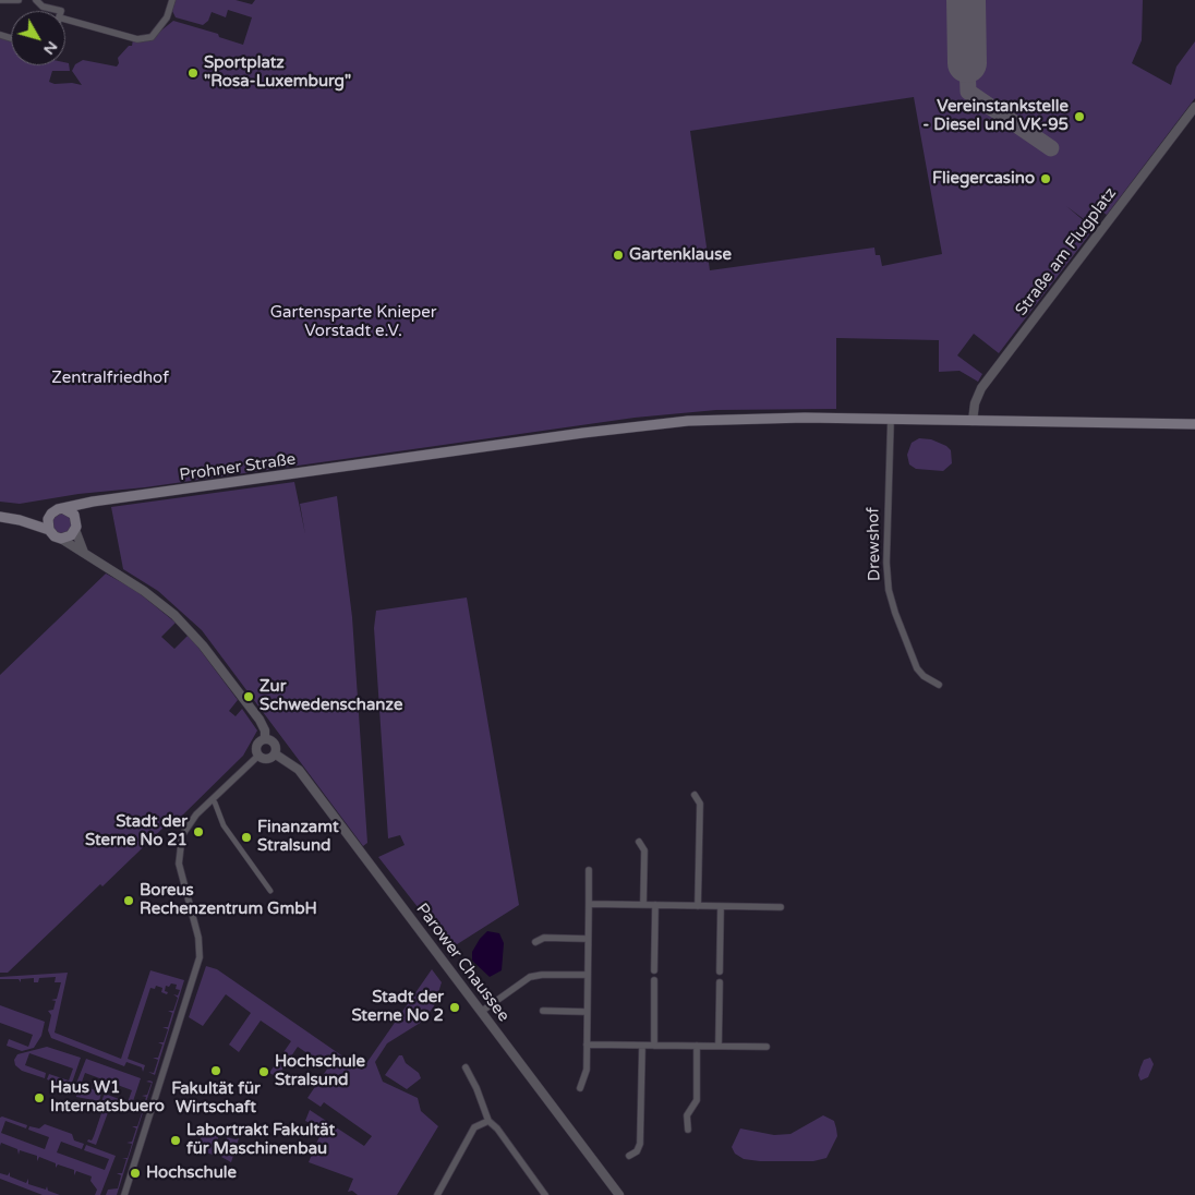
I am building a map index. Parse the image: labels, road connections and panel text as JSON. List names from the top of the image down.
{
  "streets": {
    "main road": ["Prohner Straße", "Parower Chaussee"],
    "street": ["Straße am Flugplatz", "Drewshof"]
  },
  "crossings": [
    ["Straße am Flugplatz", "Prohner Straße"],
    ["Prohner Straße", "Drewshof"],
    ["Prohner Straße", "Parower Chaussee"]
  ],
  "parks": ["Gartensparte Knieper Vorstadt e.V.", "Zentralfriedhof"],
  "places": [
    "Sportplatz \"Rosa-Luxemburg\"",
    "Vereinstankstelle - Diesel und VK-95",
    "Fliegercasino",
    "Gartenklause",
    "Zur Schwedenschanze",
    "Stadt der Sterne No 21",
    "Finanzamt Stralsund",
    "Boreus Rechenzentrum GmbH",
    "Stadt der Sterne No 2",
    "Fakultät für Wirtschaft",
    "Hochschule Stralsund",
    "Haus W1 Internatsbuero",
    "Labortrakt Fakultät für Maschinenbau",
    "Hochschule"
  ],
  "north": "bottom right"
}
